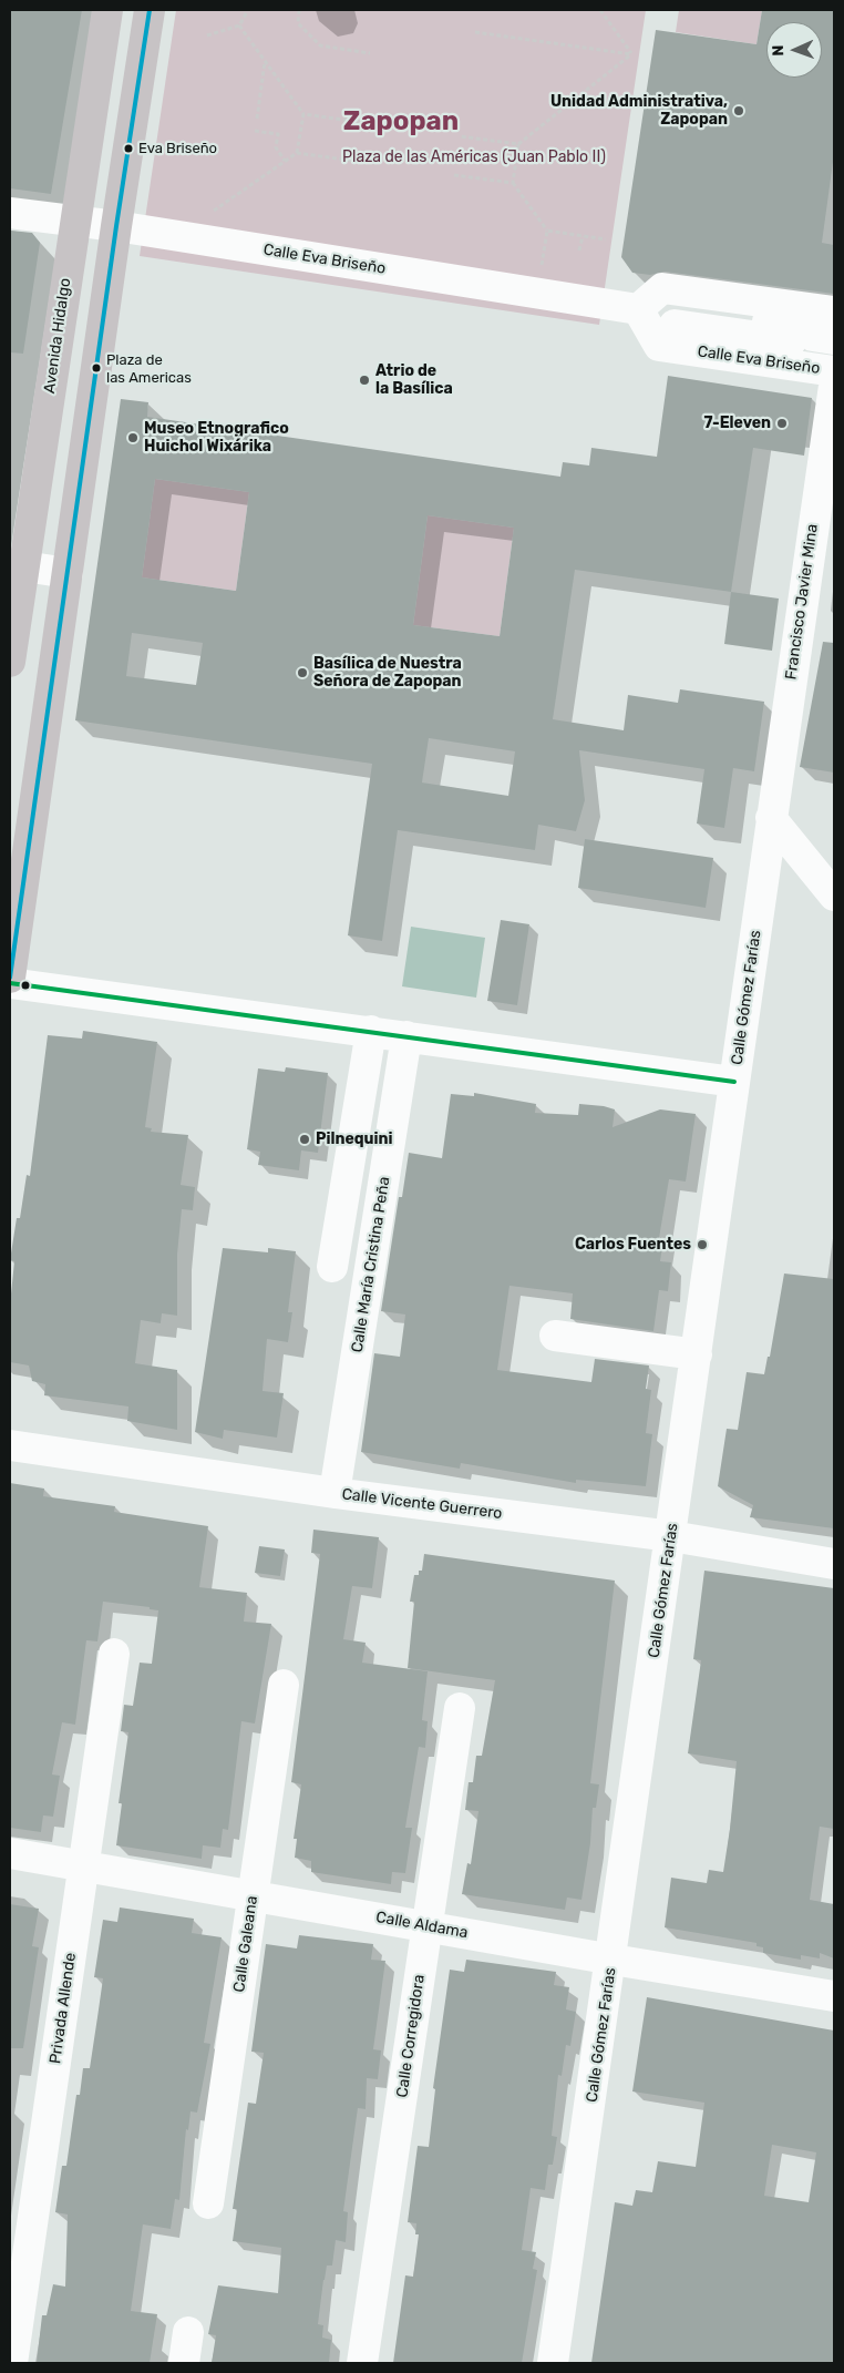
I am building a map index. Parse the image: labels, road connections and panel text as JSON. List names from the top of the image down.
{
  "streets": {
    "main road": ["Avenida Hidalgo"],
    "street": [
      "Calle Eva Briseño",
      "Francisco Javier Mina",
      "Calle Gómez Farías",
      "Calle María Cristina Peña",
      "Calle Vicente Guerrero",
      "Calle Aldama",
      "Calle Galeana",
      "Privada Allende",
      "Calle Corregidora"
    ]
  },
  "crossings": [
    ["Calle Eva Briseño", "Avenida Hidalgo"],
    ["Francisco Javier Mina", "Calle Gómez Farías"],
    ["Calle Gómez Farías", "Calle Vicente Guerrero"],
    ["Calle Gómez Farías", "Calle Aldama"],
    ["Calle María Cristina Peña", "Calle Vicente Guerrero"],
    ["Calle Aldama", "Calle Galeana"],
    ["Calle Aldama", "Privada Allende"],
    ["Calle Aldama", "Calle Corregidora"]
  ],
  "districts": ["Zapopan"],
  "parks": ["Plaza de las Américas (Juan Pablo II)"],
  "places": [
    "Unidad Administrativa, Zapopan",
    "Eva Briseño",
    "Plaza de las Americas",
    "Atrio de la Basílica",
    "7-Eleven",
    "Museo Etnografico Huichol Wixárika",
    "Basílica de Nuestra Señora de Zapopan",
    "Pilnequini",
    "Carlos Fuentes"
  ],
  "north": "left"
}
